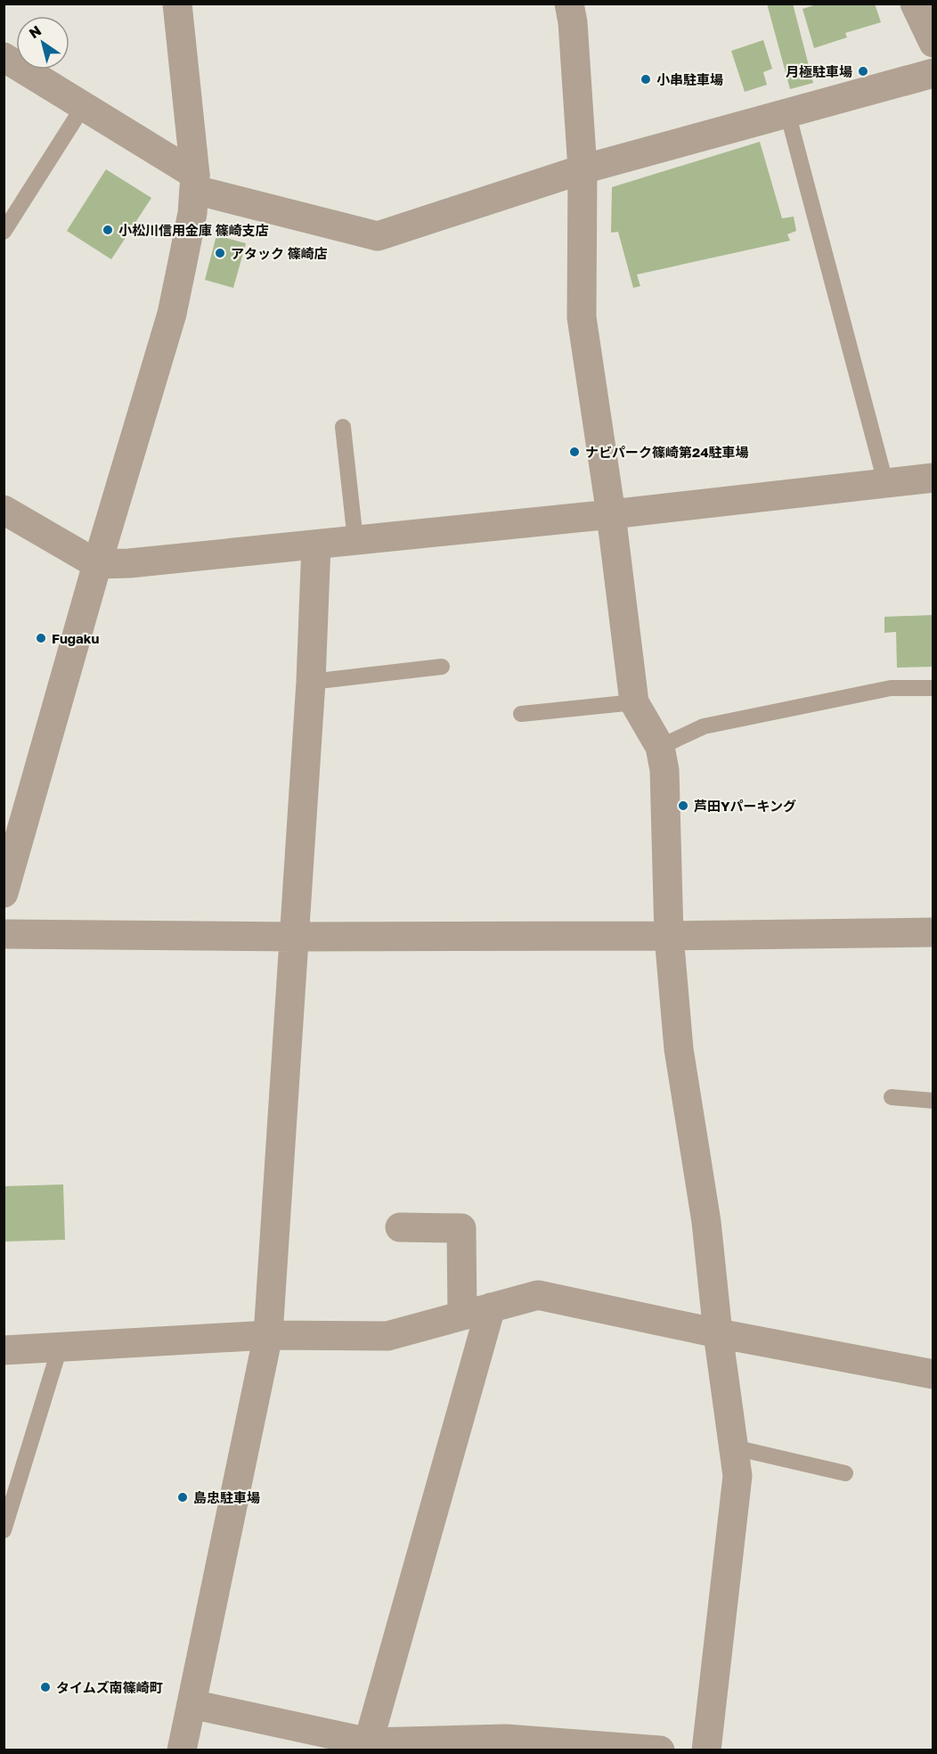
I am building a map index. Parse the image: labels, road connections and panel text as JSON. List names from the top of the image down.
{
  "places": [
    "月極駐車場",
    "小串駐車場",
    "小松川信用金庫 篠崎支店",
    "アタック 篠崎店",
    "ナビパーク篠崎第24駐車場",
    "Fugaku",
    "芦田Yパーキング",
    "島忠駐車場",
    "タイムズ南篠崎町"
  ],
  "north": "top left"
}
